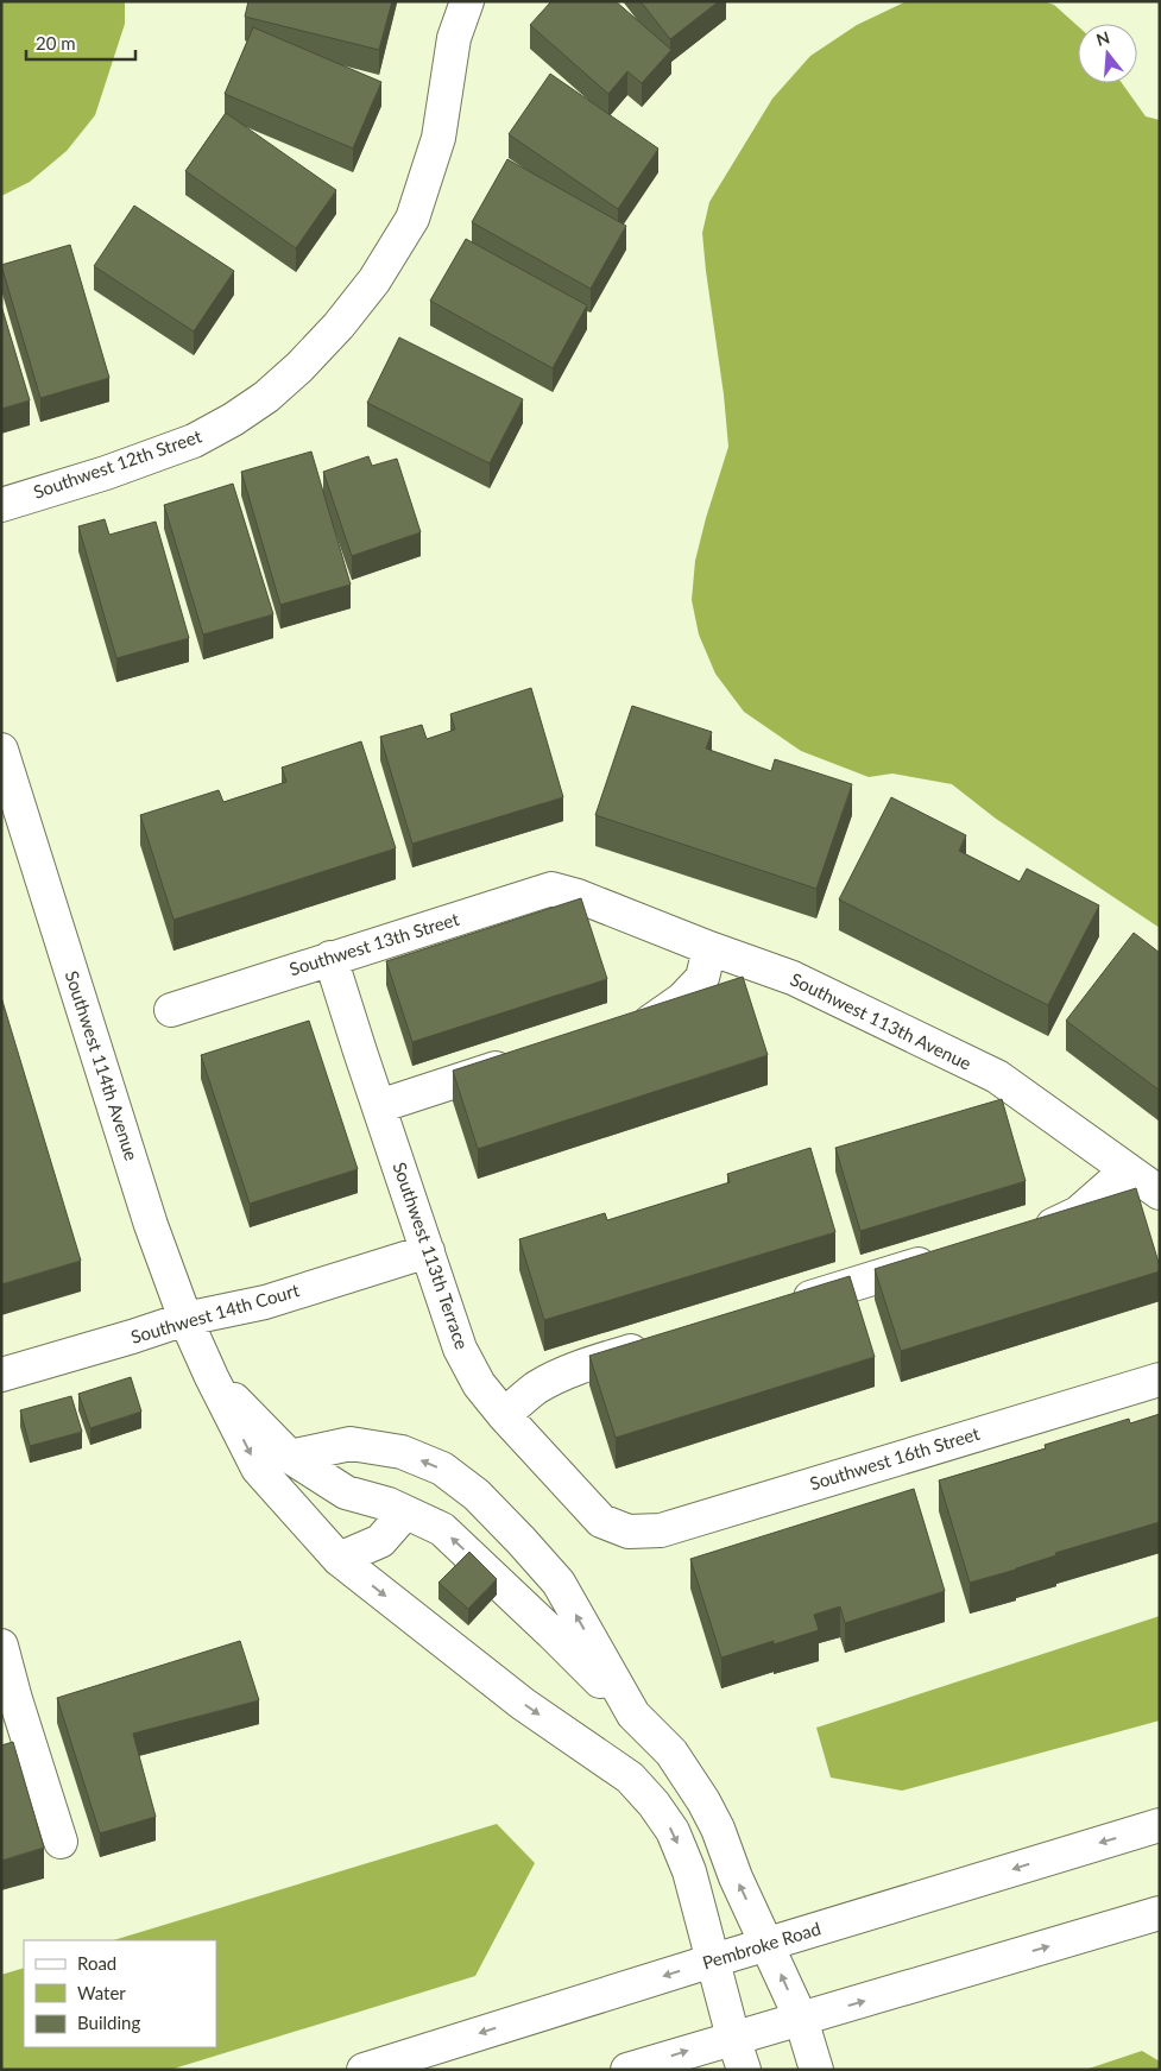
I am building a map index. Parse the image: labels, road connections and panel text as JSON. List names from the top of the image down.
{
  "streets": {
    "street": [
      "Southwest 12th Street",
      "Southwest 13th Street",
      "Southwest 113th Avenue",
      "Southwest 114th Avenue",
      "Southwest 113th Terrace",
      "Southwest 14th Court",
      "Southwest 16th Street",
      "Pembroke Road"
    ]
  },
  "crossings": [
    ["Southwest 13th Street", "Southwest 113th Avenue"],
    ["Southwest 13th Street", "Southwest 113th Terrace"],
    ["Southwest 114th Avenue", "Southwest 14th Court"],
    ["Southwest 114th Avenue", "Pembroke Road"],
    ["Southwest 113th Terrace", "Southwest 14th Court"],
    ["Southwest 113th Terrace", "Southwest 16th Street"]
  ],
  "legend": ["Road", "Water", "Building"],
  "scale_bar": "20 m",
  "north": "top"
}
